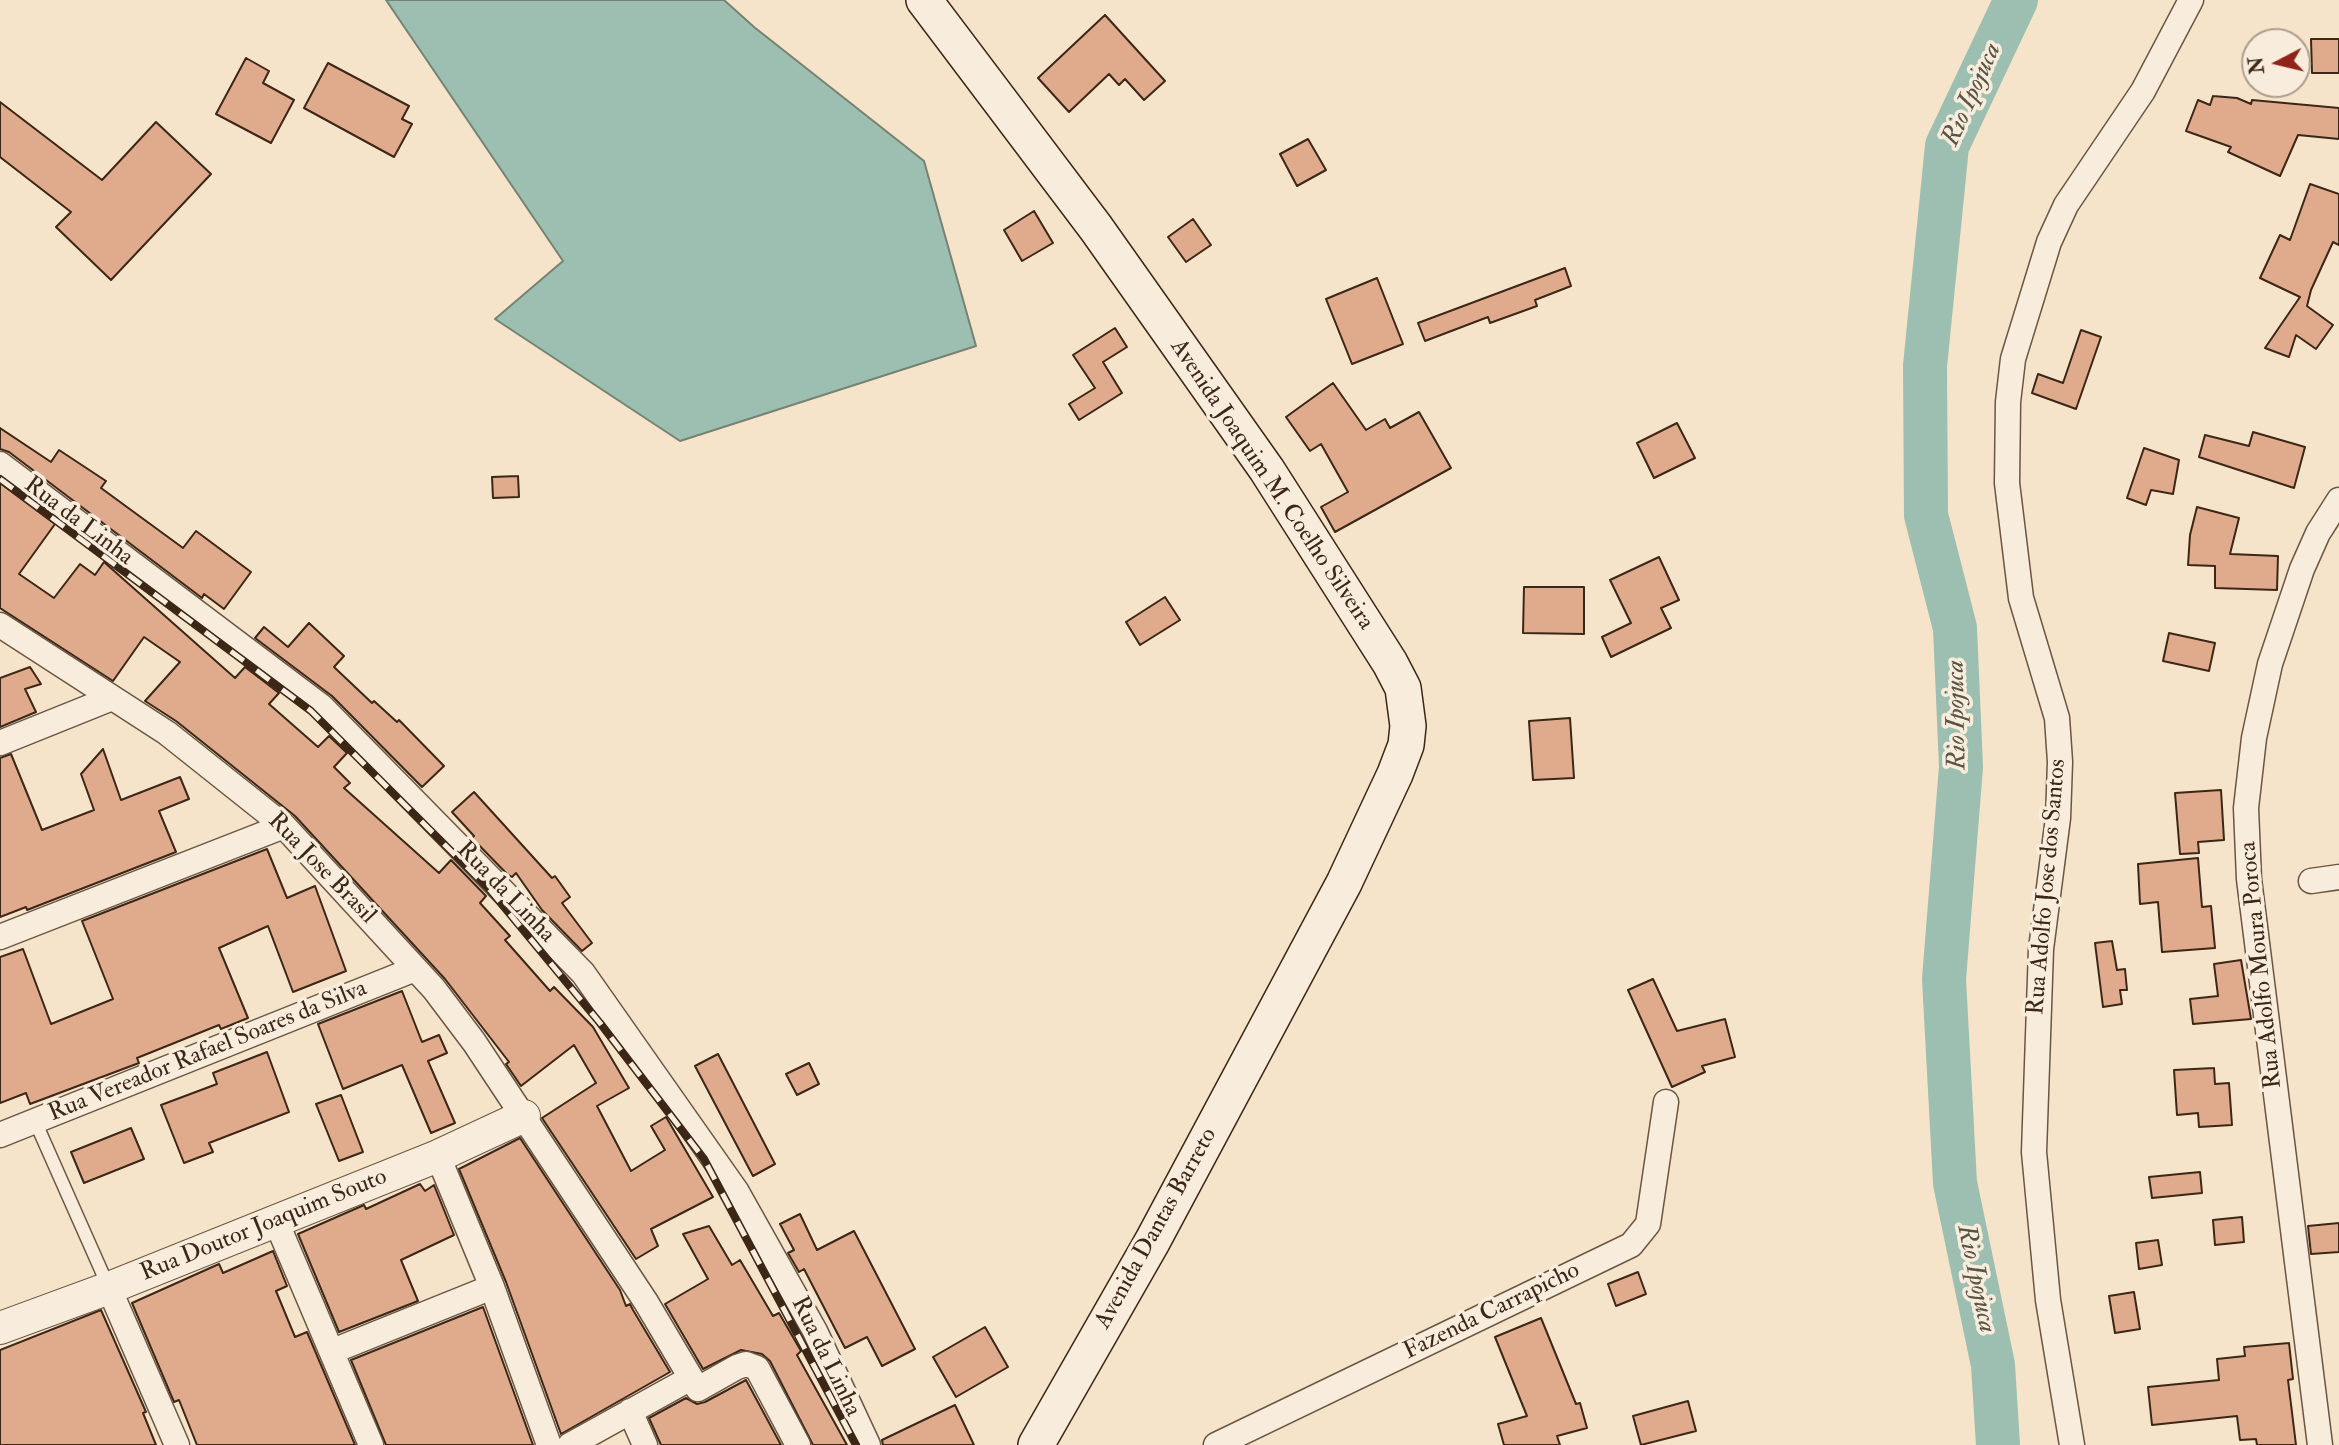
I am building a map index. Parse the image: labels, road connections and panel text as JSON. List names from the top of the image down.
{
  "streets": {
    "main road": ["Avenida Joaquim M. Coelho Silveira", "Avenida Dantas Barreto"],
    "street": [
      "Rua da Linha",
      "Rua Jose Brasil",
      "Rua Adolfo Jose dos Santos",
      "Rua Adolfo Moura Poroca",
      "Rua Vereador Rafael Soares da Silva",
      "Rua Doutor Joaquim Souto",
      "Fazenda Carrapicho"
    ]
  },
  "crossings": [
    ["Avenida Joaquim M. Coelho Silveira", "Avenida Dantas Barreto"],
    ["Rua Jose Brasil", "Rua Vereador Rafael Soares da Silva"],
    ["Rua Jose Brasil", "Rua Doutor Joaquim Souto"]
  ],
  "water": ["Rio Ipojuca"],
  "north": "left"
}
